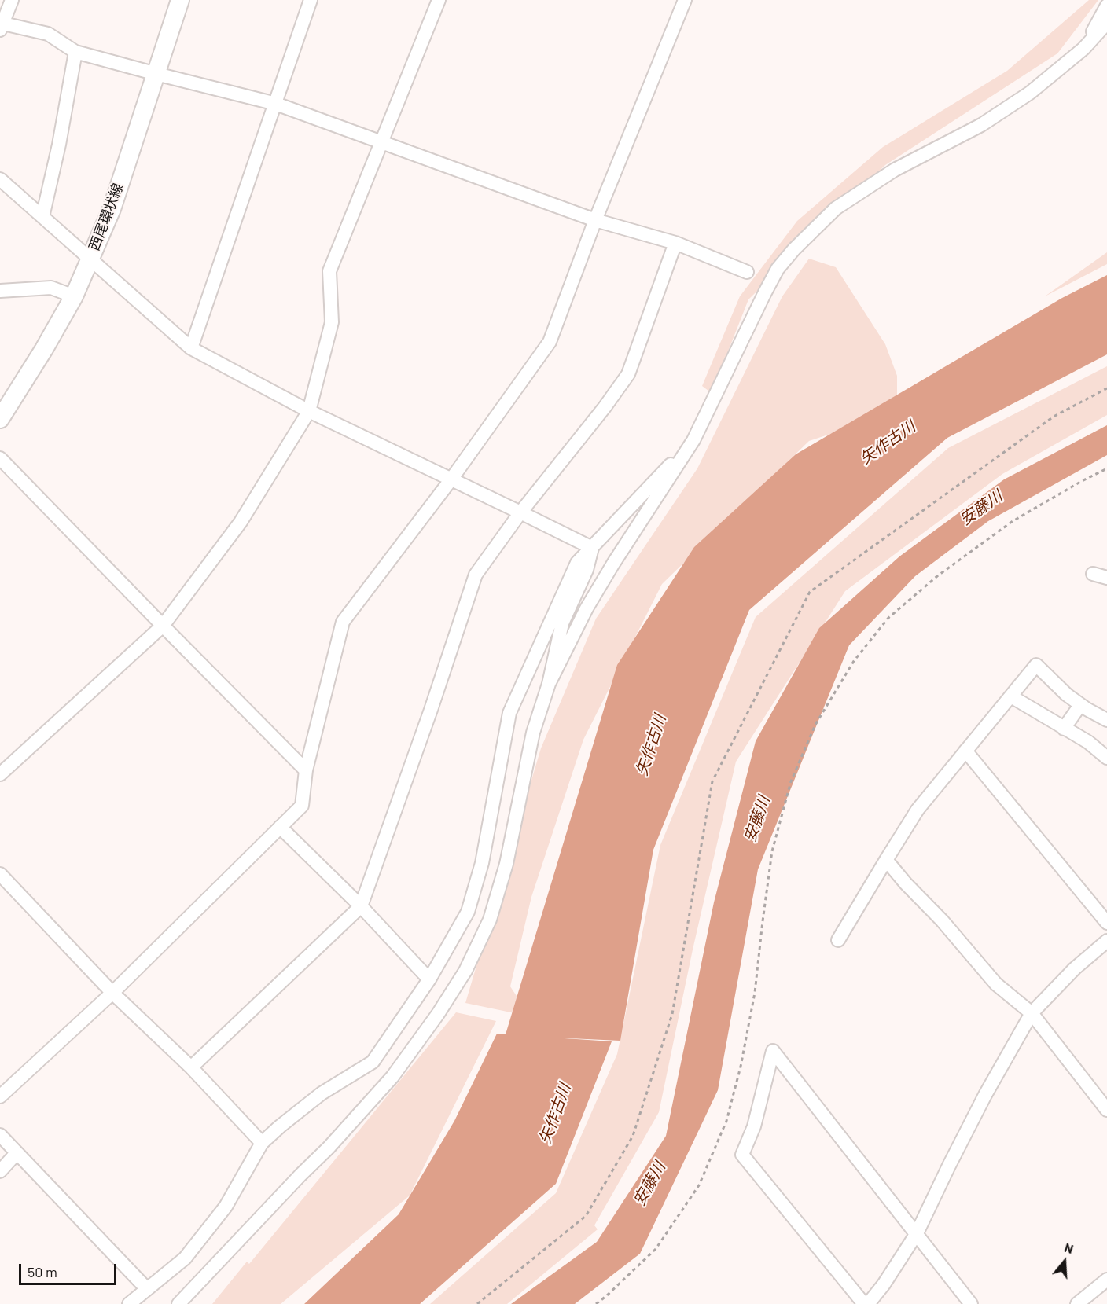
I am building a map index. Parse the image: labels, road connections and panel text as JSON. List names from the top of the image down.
{
  "streets": {
    "main road": ["西尾環状線"]
  },
  "water": ["矢作古川", "安藤川"],
  "scale_bar": "50 m",
  "north": "top"
}
